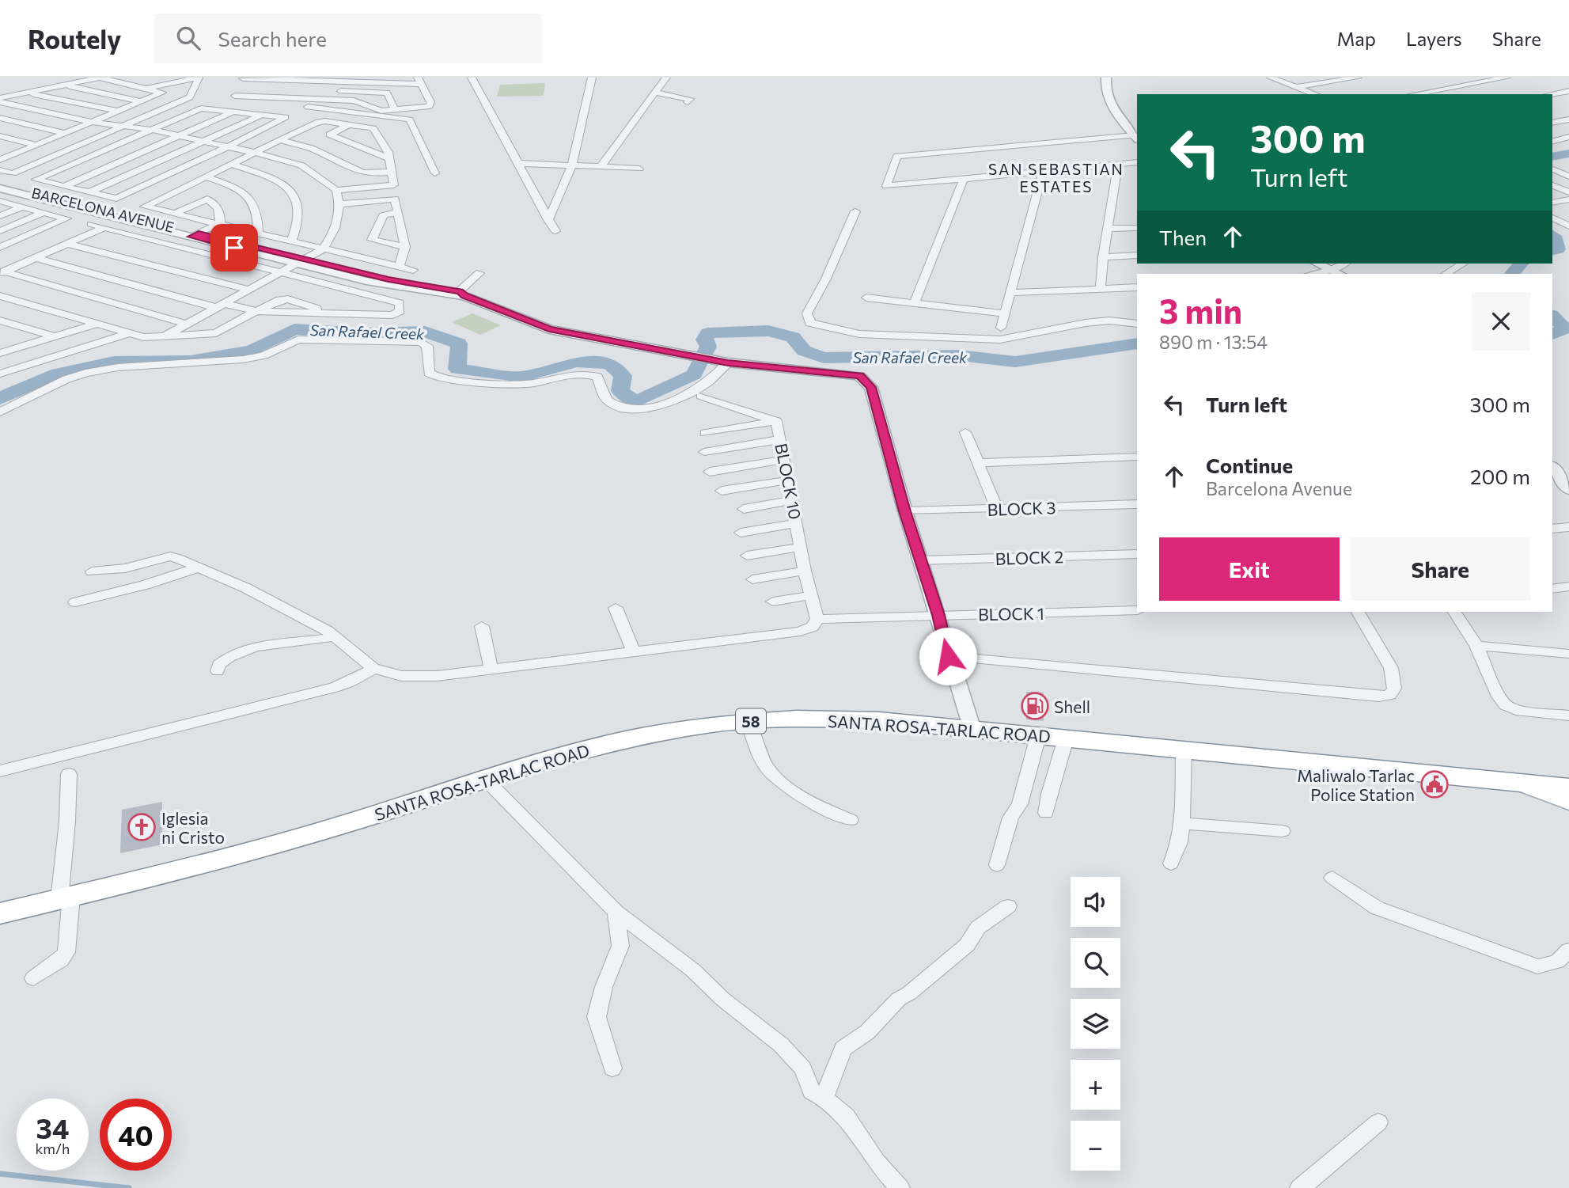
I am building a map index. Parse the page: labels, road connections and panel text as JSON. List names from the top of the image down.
{
  "streets": {
    "main road": ["58", "SANTA ROSA-TARLAC ROAD"],
    "street": [
      "BARCELONA AVENUE",
      "BLOCK 10",
      "BLOCK 3",
      "BLOCK 2",
      "BLOCK 1"
    ]
  },
  "crossings": [
    ["BARCELONA AVENUE", "BLOCK 3"],
    ["BARCELONA AVENUE", "BLOCK 2"],
    ["BARCELONA AVENUE", "BLOCK 1"],
    ["BARCELONA AVENUE", "SANTA ROSA-TARLAC ROAD"],
    ["BLOCK 10", "BLOCK 1"]
  ],
  "districts": ["SAN SEBASTIAN ESTATES"],
  "water": ["San Rafael Creek"],
  "places": {
    "fuel station": ["Shell"],
    "public building": ["Maliwalo Tarlac Police Station"],
    "church": ["Iglesia ni Cristo"]
  },
  "page": {
    "header": "Routely",
    "search": "Search here",
    "nav": ["Map", "Layers", "Share"],
    "turn": ["300 m", "Turn left"],
    "then": "Then",
    "heading": ["3 min", "890 m · 13:54"],
    "list": [
      {
        "name": "Turn left",
        "value": "300 m"
      },
      {
        "name": "Continue",
        "note": "Barcelona Avenue",
        "value": "200 m"
      }
    ],
    "buttons": ["Exit", "Share"],
    "map_buttons": ["+", "−"],
    "speed": "34 km/h",
    "limit": "40"
  }
}
